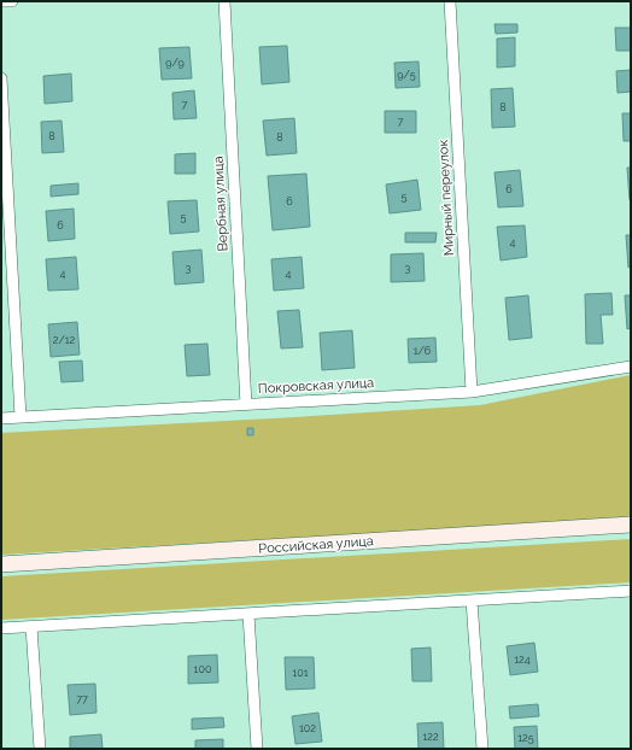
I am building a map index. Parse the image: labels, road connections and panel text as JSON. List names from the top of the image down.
{
  "streets": {
    "main road": ["Российская улица"],
    "street": ["Мирный переулок", "Вербная улица", "Покровская улица"]
  },
  "crossings": [
    ["Мирный переулок", "Покровская улица"],
    ["Вербная улица", "Покровская улица"]
  ],
  "house_numbers": [
    "9/9",
    "9/5",
    "7",
    "8",
    "7",
    "8",
    "8",
    "6",
    "5",
    "6",
    "5",
    "6",
    "4",
    "3",
    "3",
    "4",
    "4",
    "2/12",
    "1/6",
    "124",
    "100",
    "101",
    "77",
    "102",
    "122",
    "125"
  ]
}
